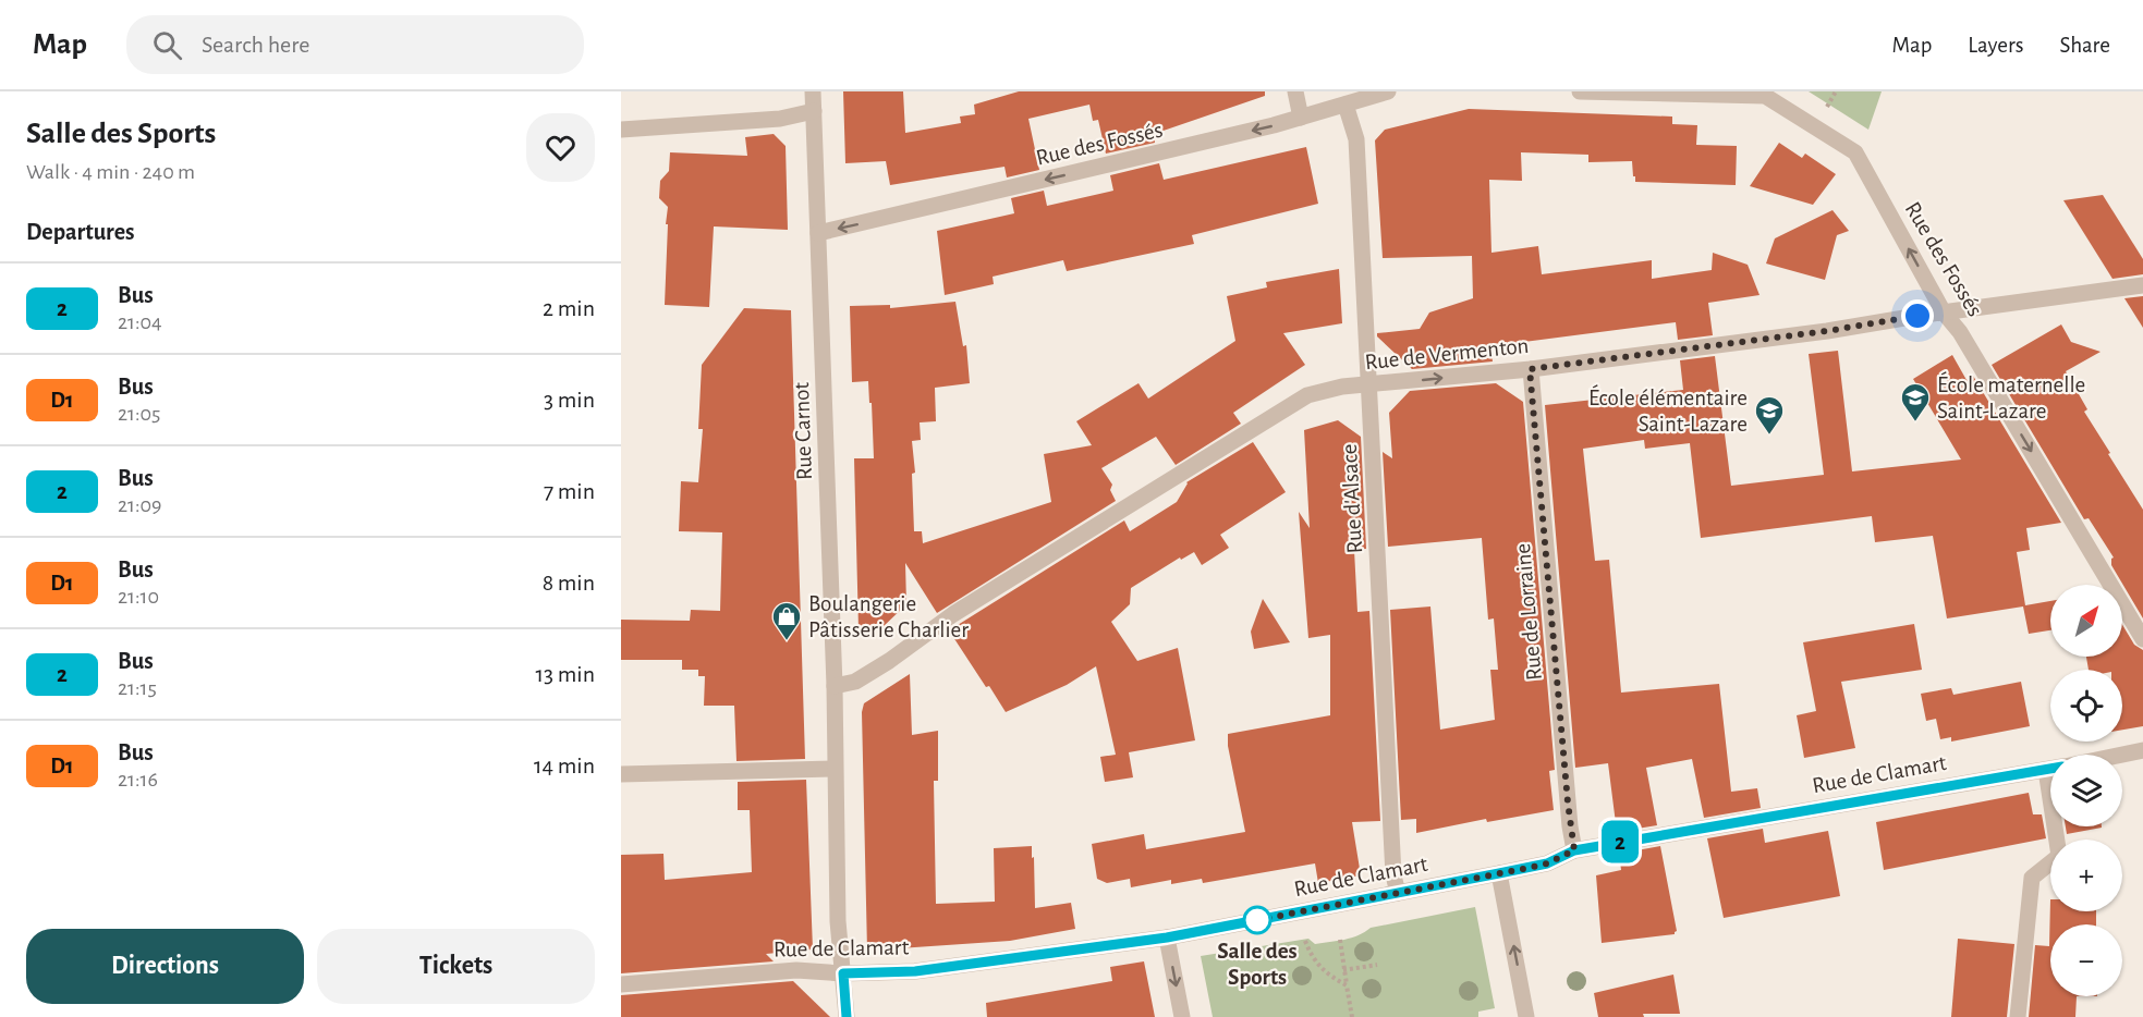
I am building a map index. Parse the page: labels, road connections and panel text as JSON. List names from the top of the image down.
{
  "streets": {
    "street": [
      "Rue des Fossés",
      "Rue de Vermenton",
      "Rue Carnot",
      "Rue d'Alsace",
      "Rue de Lorraine",
      "Rue de Clamart"
    ]
  },
  "crossings": [
    ["Rue des Fossés", "Rue de Vermenton"],
    ["Rue des Fossés", "Rue Carnot"],
    ["Rue des Fossés", "Rue d'Alsace"],
    ["Rue de Vermenton", "Rue Carnot"],
    ["Rue de Vermenton", "Rue d'Alsace"],
    ["Rue de Vermenton", "Rue de Lorraine"],
    ["Rue Carnot", "Rue de Clamart"],
    ["Rue d'Alsace", "Rue de Clamart"],
    ["Rue de Lorraine", "Rue de Clamart"]
  ],
  "places": {
    "school or university": ["École maternelle Saint-Lazare", "École élémentaire Saint-Lazare"],
    "shop": ["Boulangerie Pâtisserie Charlier"],
    "other": ["Salle des Sports"]
  },
  "lines": ["bus line 2"],
  "north": "top right",
  "page": {
    "header": "Map",
    "search": "Search here",
    "nav": ["Map", "Layers", "Share"],
    "heading": [
      ["Salle des Sports", "Walk · 4 min · 240 m"],
      "Departures"
    ],
    "on_map": "2",
    "list": [
      {
        "mark": "2",
        "name": "Bus",
        "note": "21:04",
        "value": "2 min"
      },
      {
        "mark": "D1",
        "name": "Bus",
        "note": "21:05",
        "value": "3 min"
      },
      {
        "mark": "2",
        "name": "Bus",
        "note": "21:09",
        "value": "7 min"
      },
      {
        "mark": "D1",
        "name": "Bus",
        "note": "21:10",
        "value": "8 min"
      },
      {
        "mark": "2",
        "name": "Bus",
        "note": "21:15",
        "value": "13 min"
      },
      {
        "mark": "D1",
        "name": "Bus",
        "note": "21:16",
        "value": "14 min"
      }
    ],
    "map_buttons": ["+", "−"],
    "buttons": ["Directions", "Tickets"]
  }
}
